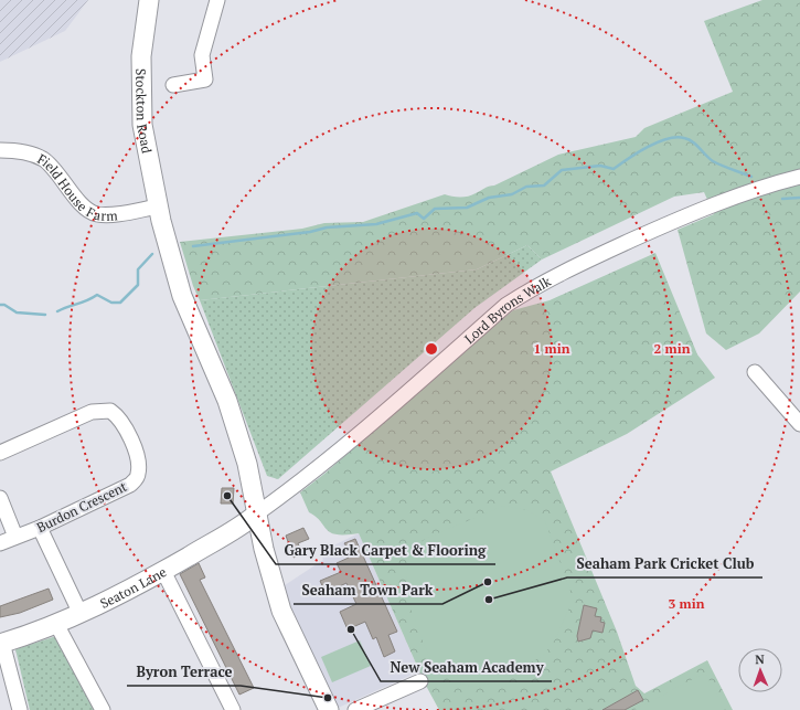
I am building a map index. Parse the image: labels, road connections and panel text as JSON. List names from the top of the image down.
{
  "streets": {
    "main road": ["Stockton Road", "Seaton Lane"],
    "street": ["Field House Farm", "Lord Byrons Walk", "Burdon Crescent"]
  },
  "crossings": [
    ["Stockton Road", "Field House Farm"],
    ["Stockton Road", "Lord Byrons Walk"],
    ["Stockton Road", "Seaton Lane"],
    ["Lord Byrons Walk", "Seaton Lane"]
  ],
  "places": [
    "Gary Black Carpet & Flooring",
    "Seaham Town Park",
    "Seaham Park Cricket Club",
    "New Seaham Academy",
    "Byron Terrace"
  ],
  "north": "top",
  "rings": ["1 min", "2 min", "3 min"]
}
